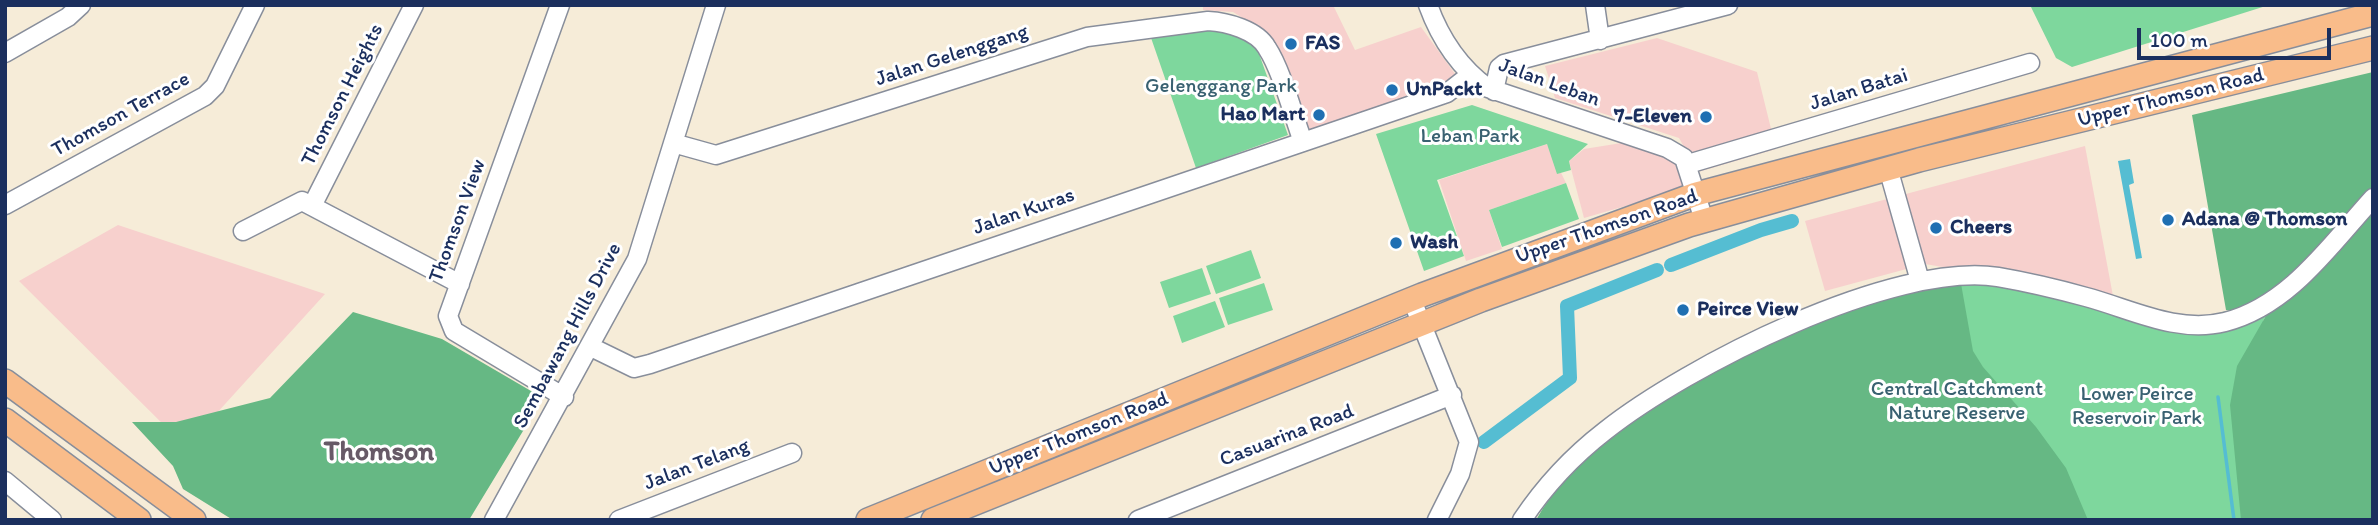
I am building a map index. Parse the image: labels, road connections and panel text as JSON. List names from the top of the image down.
{
  "streets": {
    "main road": ["Upper Thomson Road"],
    "street": [
      "Jalan Gelenggang",
      "Jalan Leban",
      "Jalan Batai",
      "Thomson Heights",
      "Thomson Terrace",
      "Jalan Kuras",
      "Thomson View",
      "Sembawang Hills Drive",
      "Casuarina Road",
      "Jalan Telang"
    ]
  },
  "crossings": [
    ["Jalan Gelenggang", "Jalan Kuras"],
    ["Jalan Gelenggang", "Sembawang Hills Drive"],
    ["Jalan Leban", "Jalan Batai"],
    ["Jalan Leban", "Jalan Kuras"],
    ["Jalan Kuras", "Sembawang Hills Drive"],
    ["Thomson View", "Sembawang Hills Drive"]
  ],
  "districts": ["Thomson"],
  "parks": [
    "Gelenggang Park",
    "Leban Park",
    "Central Catchment Nature Reserve",
    "Lower Peirce Reservoir Park"
  ],
  "places": [
    "FAS",
    "UnPackt",
    "Hao Mart",
    "7-Eleven",
    "Adana @ Thomson",
    "Cheers",
    "Wash",
    "Peirce View"
  ],
  "scale_bar": "100 m"
}
